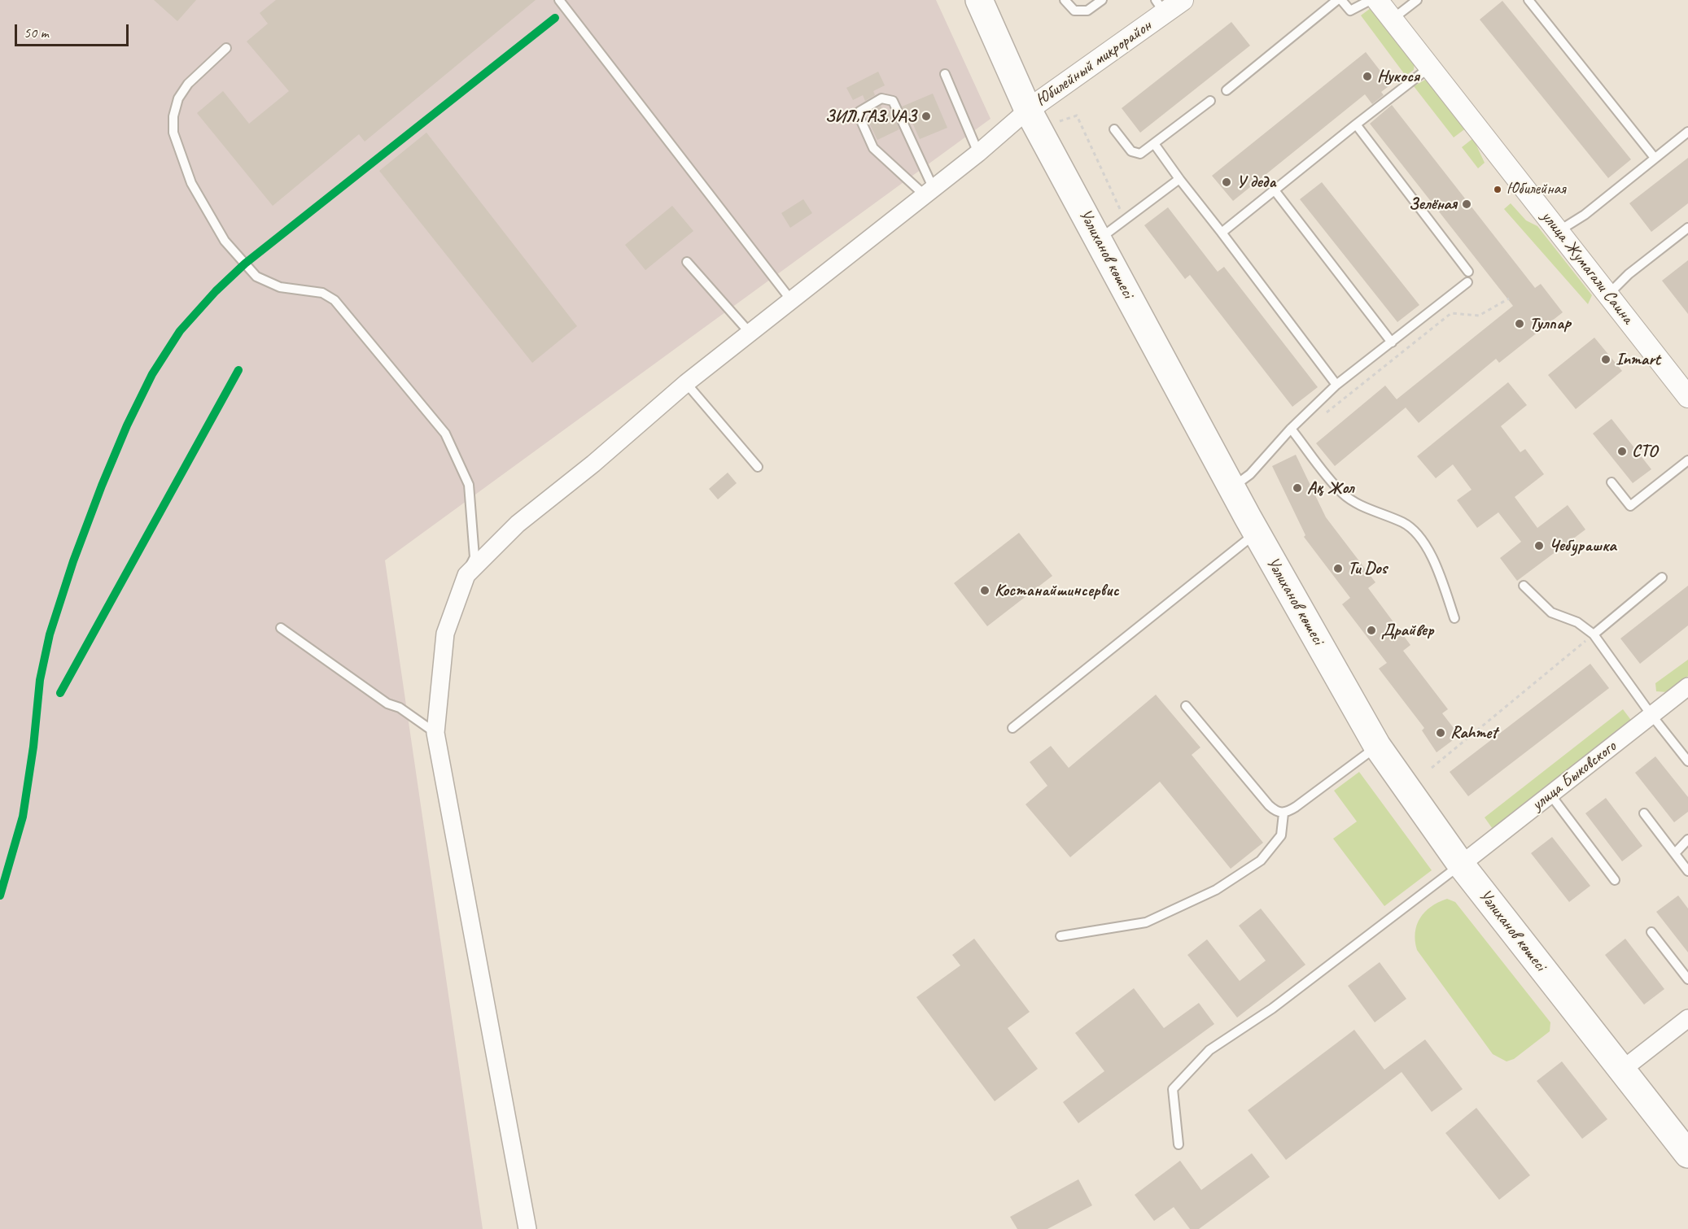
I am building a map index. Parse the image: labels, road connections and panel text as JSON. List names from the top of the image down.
{
  "streets": {
    "highway": ["Уәлиханов көшесі"],
    "street": ["Юбилейный микрорайон", "улица Жумагали Саина", "улица Быковского"]
  },
  "crossings": [
    ["Юбилейный микрорайон", "Уәлиханов көшесі"],
    ["Уәлиханов көшесі", "улица Быковского"]
  ],
  "places": [
    "Нукося",
    "ЗИЛ,ГАЗ,УАЗ",
    "У деда",
    "Юбилейная",
    "Зелёная",
    "Тулпар",
    "Inmart",
    "СТО",
    "Ақ Жол",
    "Чебурашка",
    "Tu Dos",
    "Костанайшинсервис",
    "Драйвер",
    "Rahmet"
  ],
  "scale_bar": "50 m"
}
